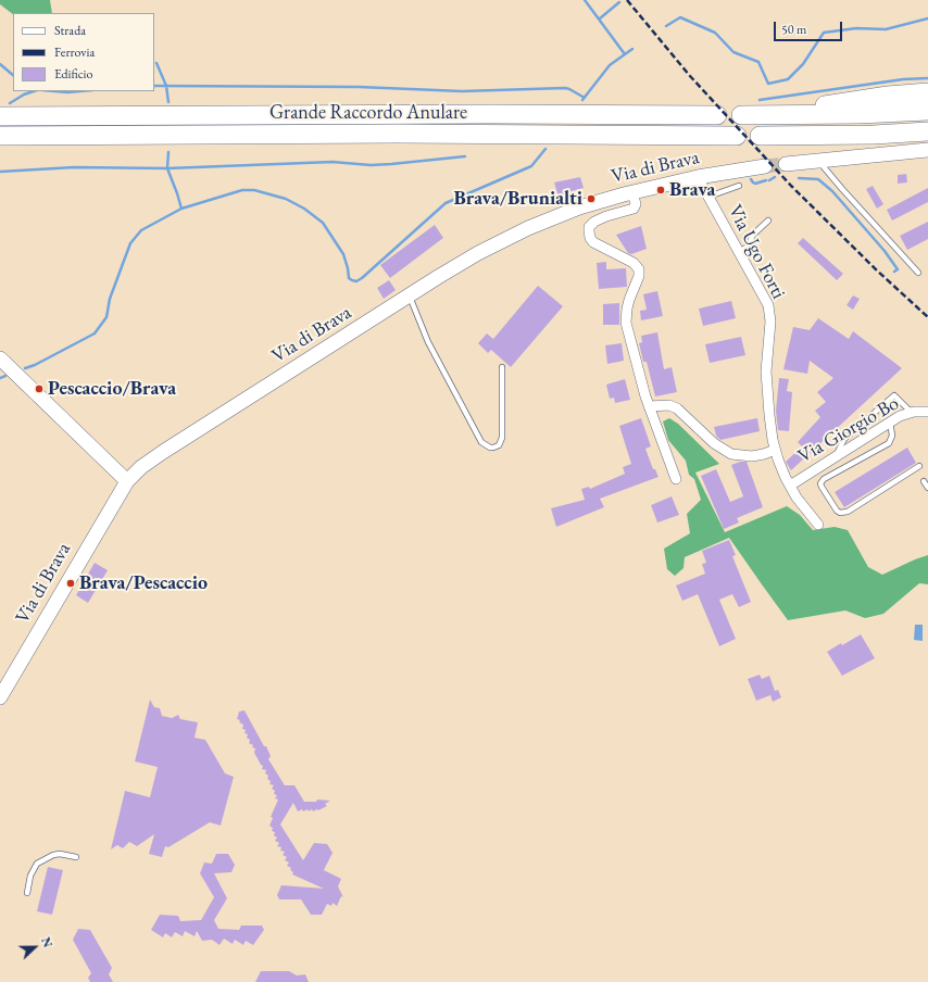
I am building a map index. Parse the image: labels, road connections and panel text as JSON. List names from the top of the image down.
{
  "streets": {
    "highway": ["Grande Raccordo Anulare"],
    "street": ["Via di Brava", "Via Ugo Forti", "Via Giorgio Bo"]
  },
  "crossings": [
    ["Via di Brava", "Via Ugo Forti"],
    ["Via Ugo Forti", "Via Giorgio Bo"]
  ],
  "places": [
    "Brava",
    "Brava/Brunialti",
    "Pescaccio/Brava",
    "Brava/Pescaccio"
  ],
  "legend": ["Strada", "Ferrovia", "Edificio"],
  "scale_bar": "50 m",
  "north": "right"
}
